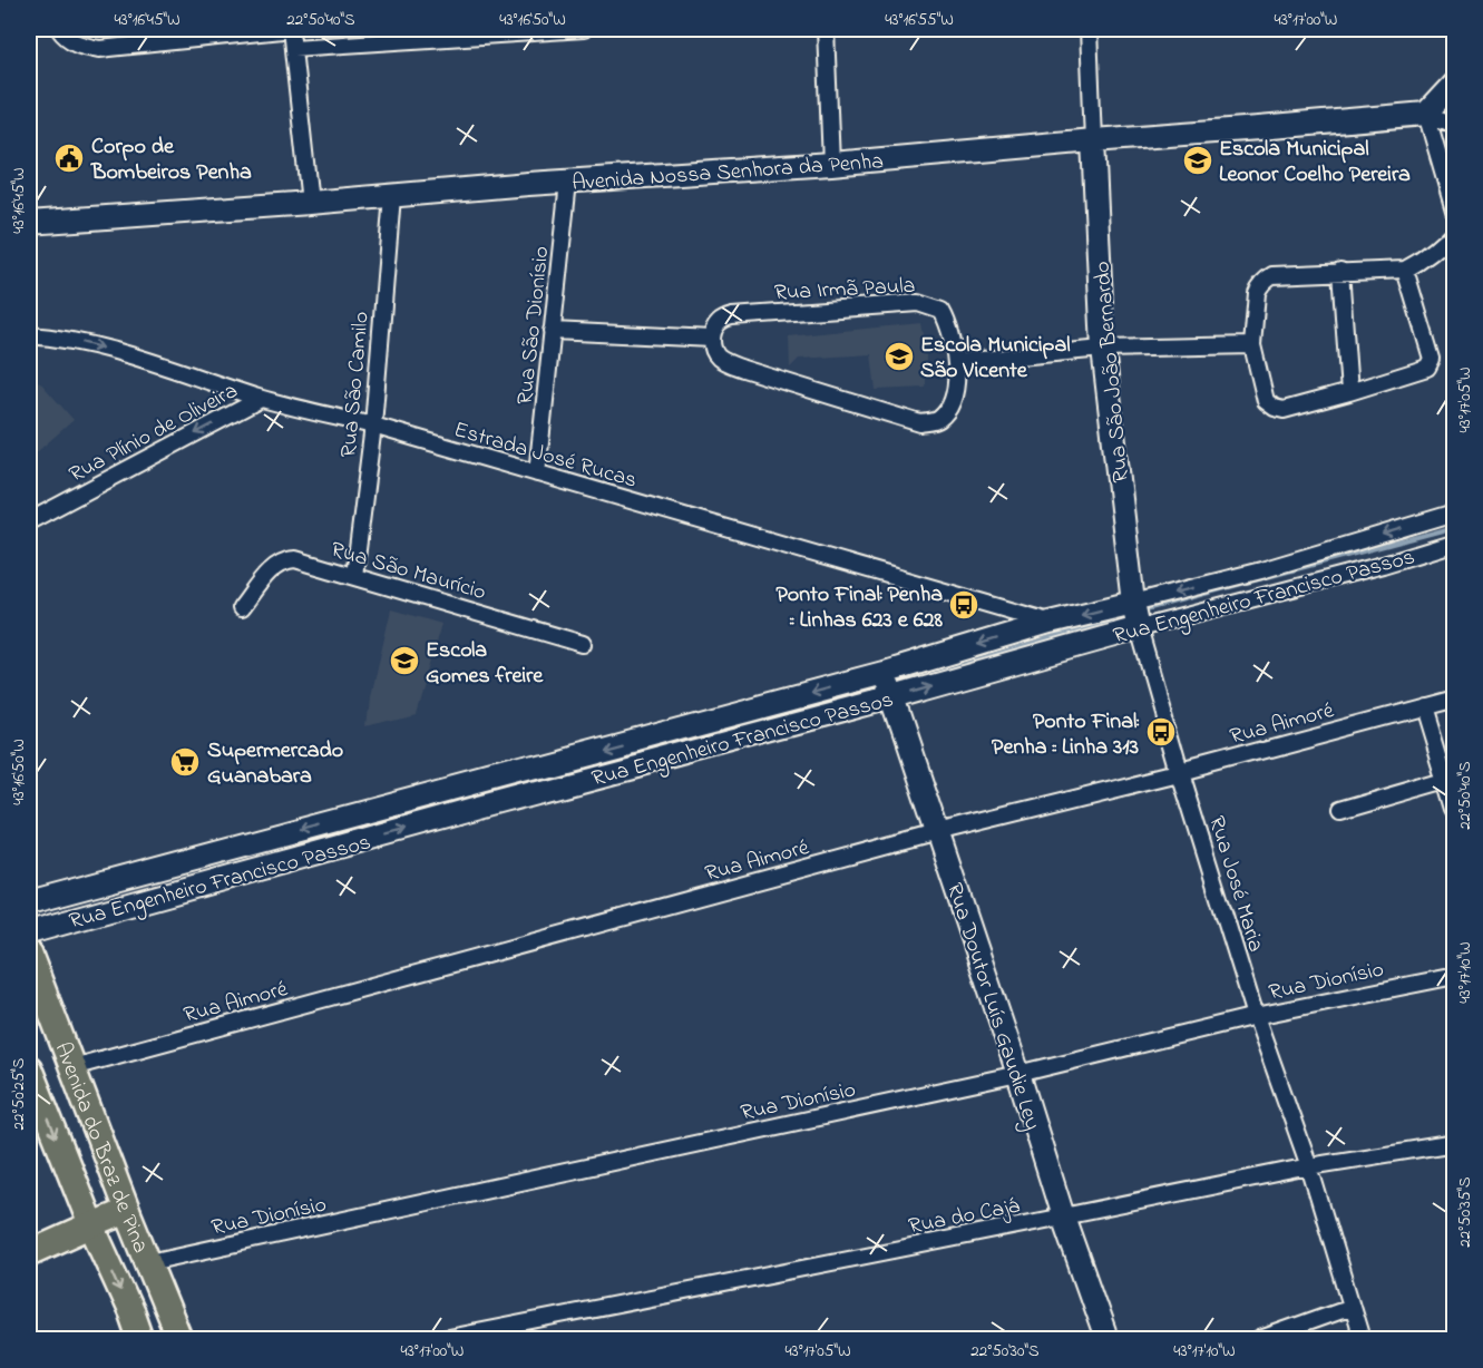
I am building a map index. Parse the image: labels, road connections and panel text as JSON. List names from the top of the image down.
{
  "streets": {
    "main road": ["Avenida do Braz de Pina"],
    "street": [
      "Avenida Nossa Senhora da Penha",
      "Rua Irmã Paula",
      "Rua São Dionísio",
      "Rua São João Bernardo",
      "Rua São Camilo",
      "Rua Plínio de Oliveira",
      "Estrada José Rucas",
      "Rua São Maurício",
      "Rua Engenheiro Francisco Passos",
      "Rua Aimoré",
      "Rua José Maria",
      "Rua Dionísio",
      "Rua Doutor Luís Gaudie Ley",
      "Rua do Cajá"
    ]
  },
  "crossings": [
    ["Avenida Nossa Senhora da Penha", "Rua São Dionísio"],
    ["Avenida Nossa Senhora da Penha", "Rua São João Bernardo"],
    ["Avenida Nossa Senhora da Penha", "Rua São Camilo"],
    ["Rua São Dionísio", "Estrada José Rucas"],
    ["Rua São João Bernardo", "Rua Engenheiro Francisco Passos"],
    ["Rua São João Bernardo", "Rua José Maria"],
    ["Rua São Camilo", "Estrada José Rucas"],
    ["Rua São Camilo", "Rua São Maurício"],
    ["Rua Plínio de Oliveira", "Estrada José Rucas"],
    ["Estrada José Rucas", "Rua Engenheiro Francisco Passos"],
    ["Rua Engenheiro Francisco Passos", "Rua José Maria"],
    ["Rua Engenheiro Francisco Passos", "Rua Doutor Luís Gaudie Ley"],
    ["Rua Aimoré", "Rua José Maria"],
    ["Rua Aimoré", "Rua Doutor Luís Gaudie Ley"],
    ["Rua Aimoré", "Avenida do Braz de Pina"],
    ["Rua José Maria", "Rua Dionísio"],
    ["Rua José Maria", "Rua do Cajá"],
    ["Rua Dionísio", "Rua Doutor Luís Gaudie Ley"],
    ["Rua Dionísio", "Avenida do Braz de Pina"],
    ["Rua Doutor Luís Gaudie Ley", "Rua do Cajá"]
  ],
  "one_way": ["Rua Plínio de Oliveira"],
  "places": {
    "public building": ["Corpo de Bombeiros Penha"],
    "school or university": ["Escola Municipal Leonor Coelho Pereira", "Escola Municipal São Vicente", "Escola Gomes freire"],
    "bus stop": ["Ponto Final: Penha :: Linhas 623 e 628", "Ponto Final: Penha :: Linha 313"],
    "supermarket": ["Supermercado Guanabara"]
  },
  "coordinates": [
    "43°16'45\"W",
    "22°50'40\"S",
    "43°16'50\"W",
    "43°16'55\"W",
    "43°17'00\"W",
    "43°17'05\"W",
    "43°17'10\"W",
    "22°50'25\"S",
    "22°50'35\"S",
    "22°50'30\"S"
  ]
}
